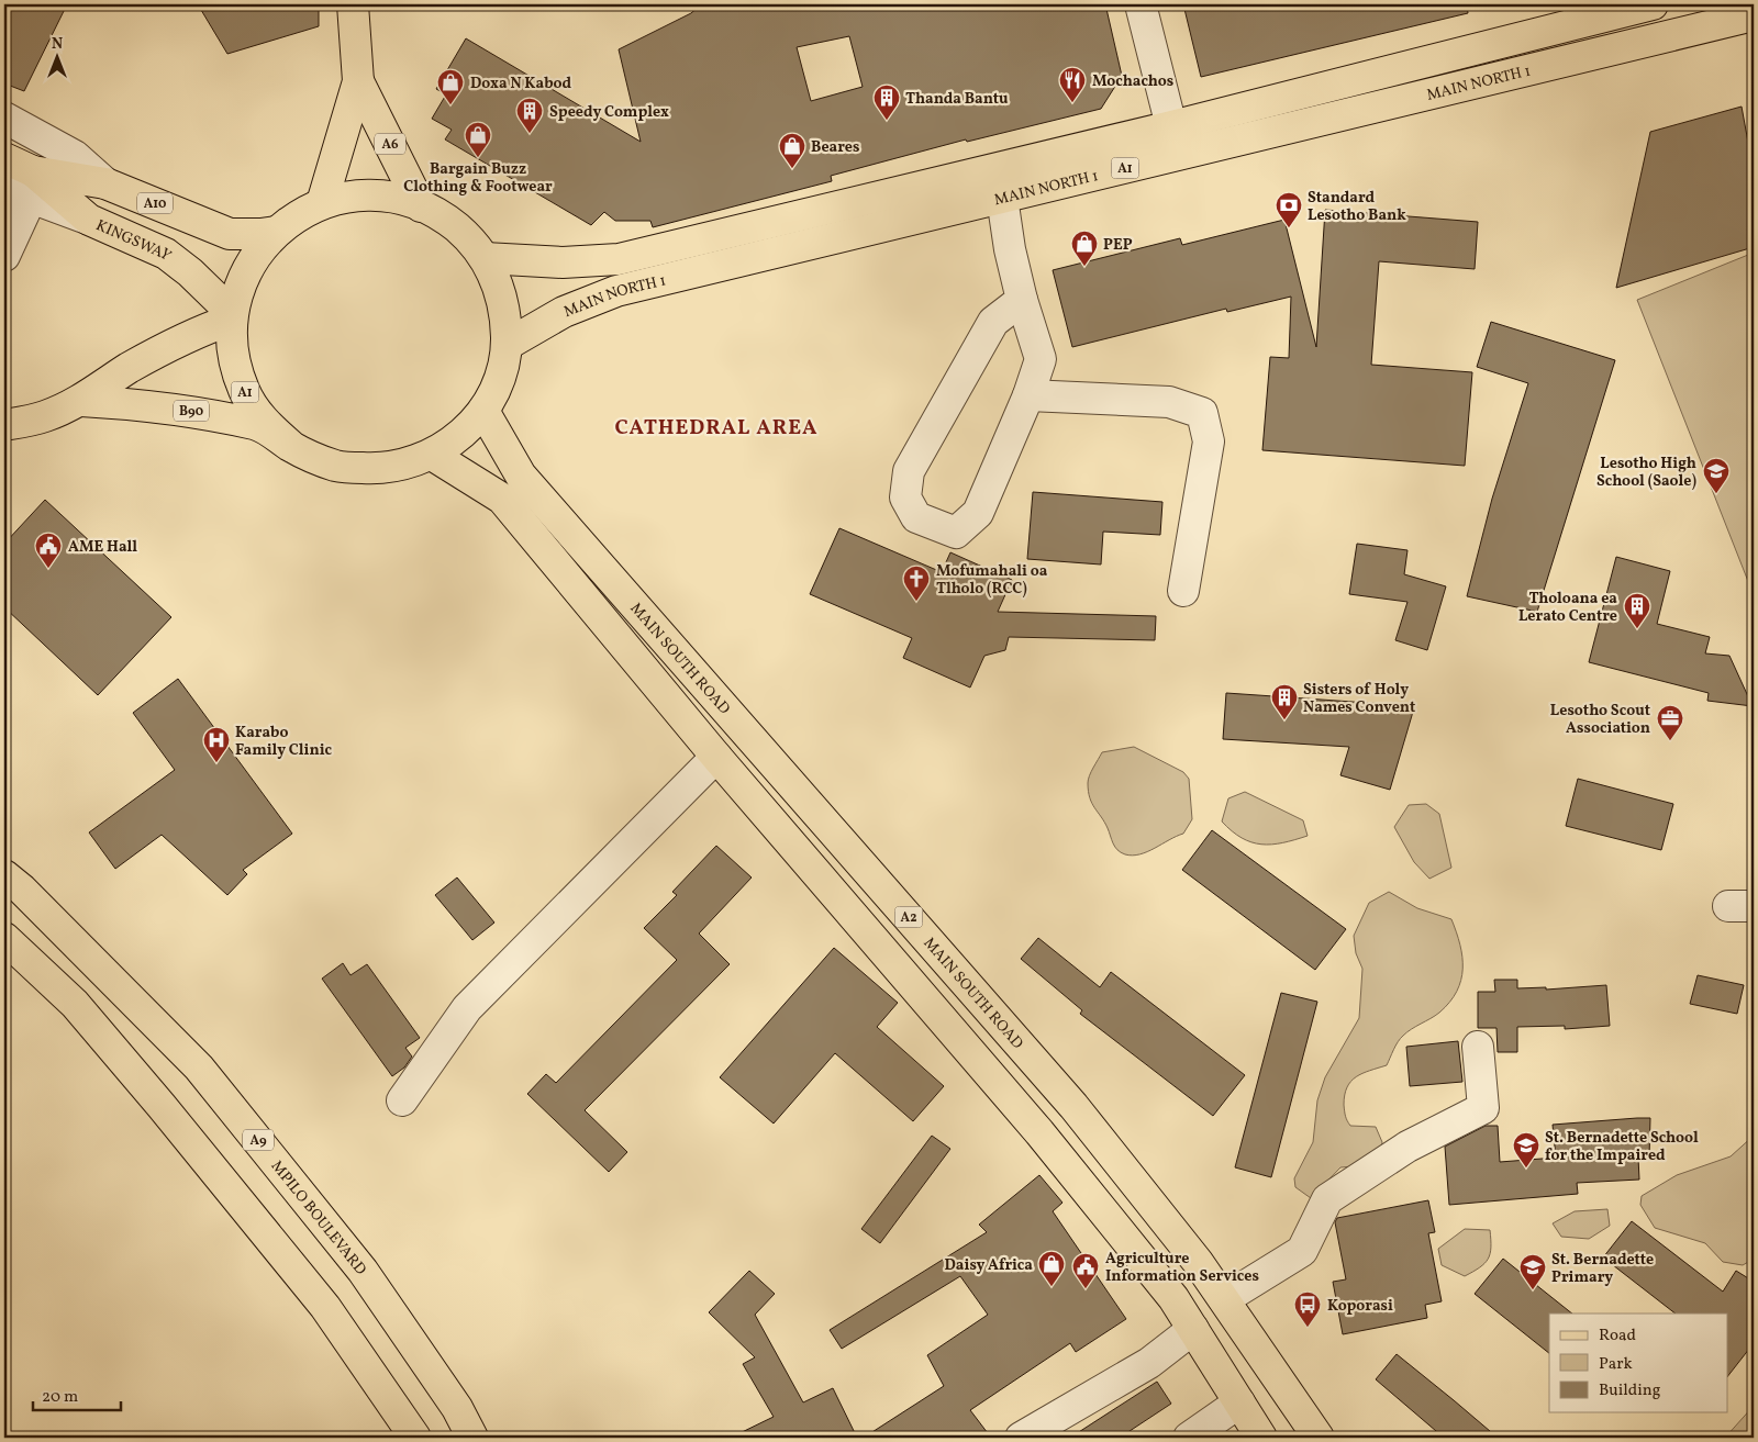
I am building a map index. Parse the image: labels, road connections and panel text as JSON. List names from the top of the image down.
{
  "streets": {
    "main road": [
      "MAIN NORTH 1",
      "A6",
      "A1",
      "A10",
      "KINGSWAY",
      "B90",
      "MAIN SOUTH ROAD",
      "A2",
      "A9",
      "MPILO BOULEVARD"
    ]
  },
  "crossings": [
    ["MAIN NORTH 1", "A1"],
    ["A6", "A1"],
    ["A1", "KINGSWAY"],
    ["A1", "B90"],
    ["A1", "MAIN SOUTH ROAD"],
    ["KINGSWAY", "B90"]
  ],
  "districts": ["CATHEDRAL AREA"],
  "places": {
    "restaurant": ["Mochachos"],
    "shop": [
      "Doxa N Kabod",
      "Bargain Buzz Clothing & Footwear",
      "Beares",
      "PEP",
      "Daisy Africa"
    ],
    "building": [
      "Thanda Bantu",
      "Speedy Complex",
      "Tholoana ea Lerato Centre",
      "Sisters of Holy Names Convent"
    ],
    "bank": ["Standard Lesotho Bank"],
    "school or university": ["Lesotho High School (Saole)", "St. Bernadette School for the Impaired", "St. Bernadette Primary"],
    "public building": ["AME Hall", "Agriculture Information Services"],
    "church": ["Mofumahali oa Tlholo (RCC)"],
    "office": ["Lesotho Scout Association"],
    "hospital": ["Karabo Family Clinic"],
    "bus stop": ["Koporasi"]
  },
  "legend": ["Road", "Park", "Building"],
  "scale_bar": "20 m",
  "north": "top"
}
